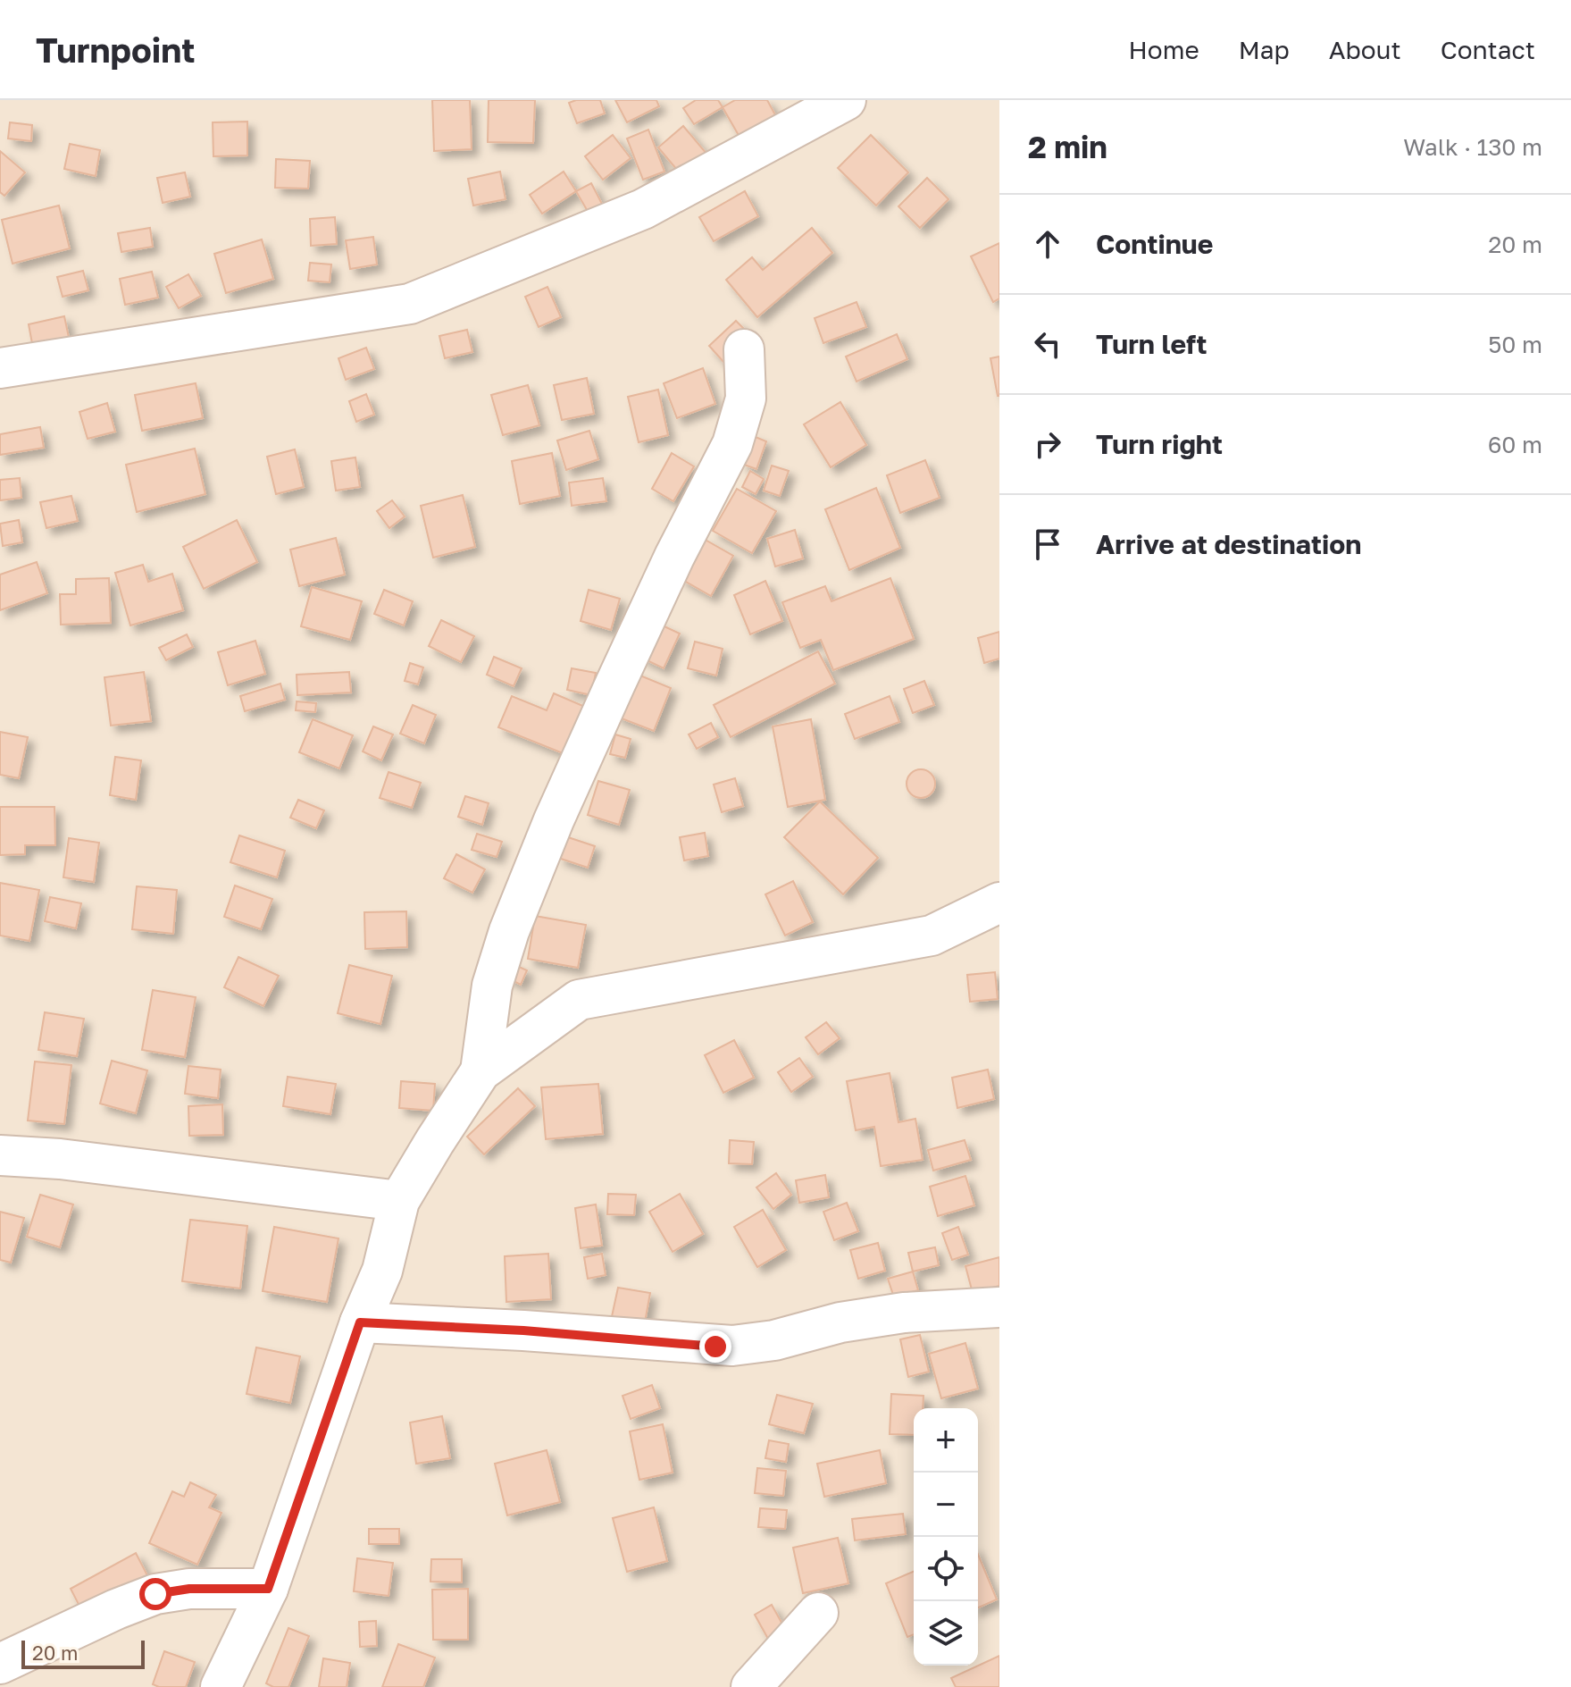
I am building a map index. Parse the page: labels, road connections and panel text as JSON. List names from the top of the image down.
{
  "scale_bar": "20 m",
  "page": {
    "header": "Turnpoint",
    "nav": [
      "Home",
      "Map",
      "About",
      "Contact"
    ],
    "heading": ["2 min", "Walk · 130 m"],
    "list": [
      ["Continue", "20 m"],
      ["Turn left", "50 m"],
      ["Turn right", "60 m"],
      "Arrive at destination"
    ],
    "map_buttons": ["+", "−"],
    "scale": "20 m"
  }
}
